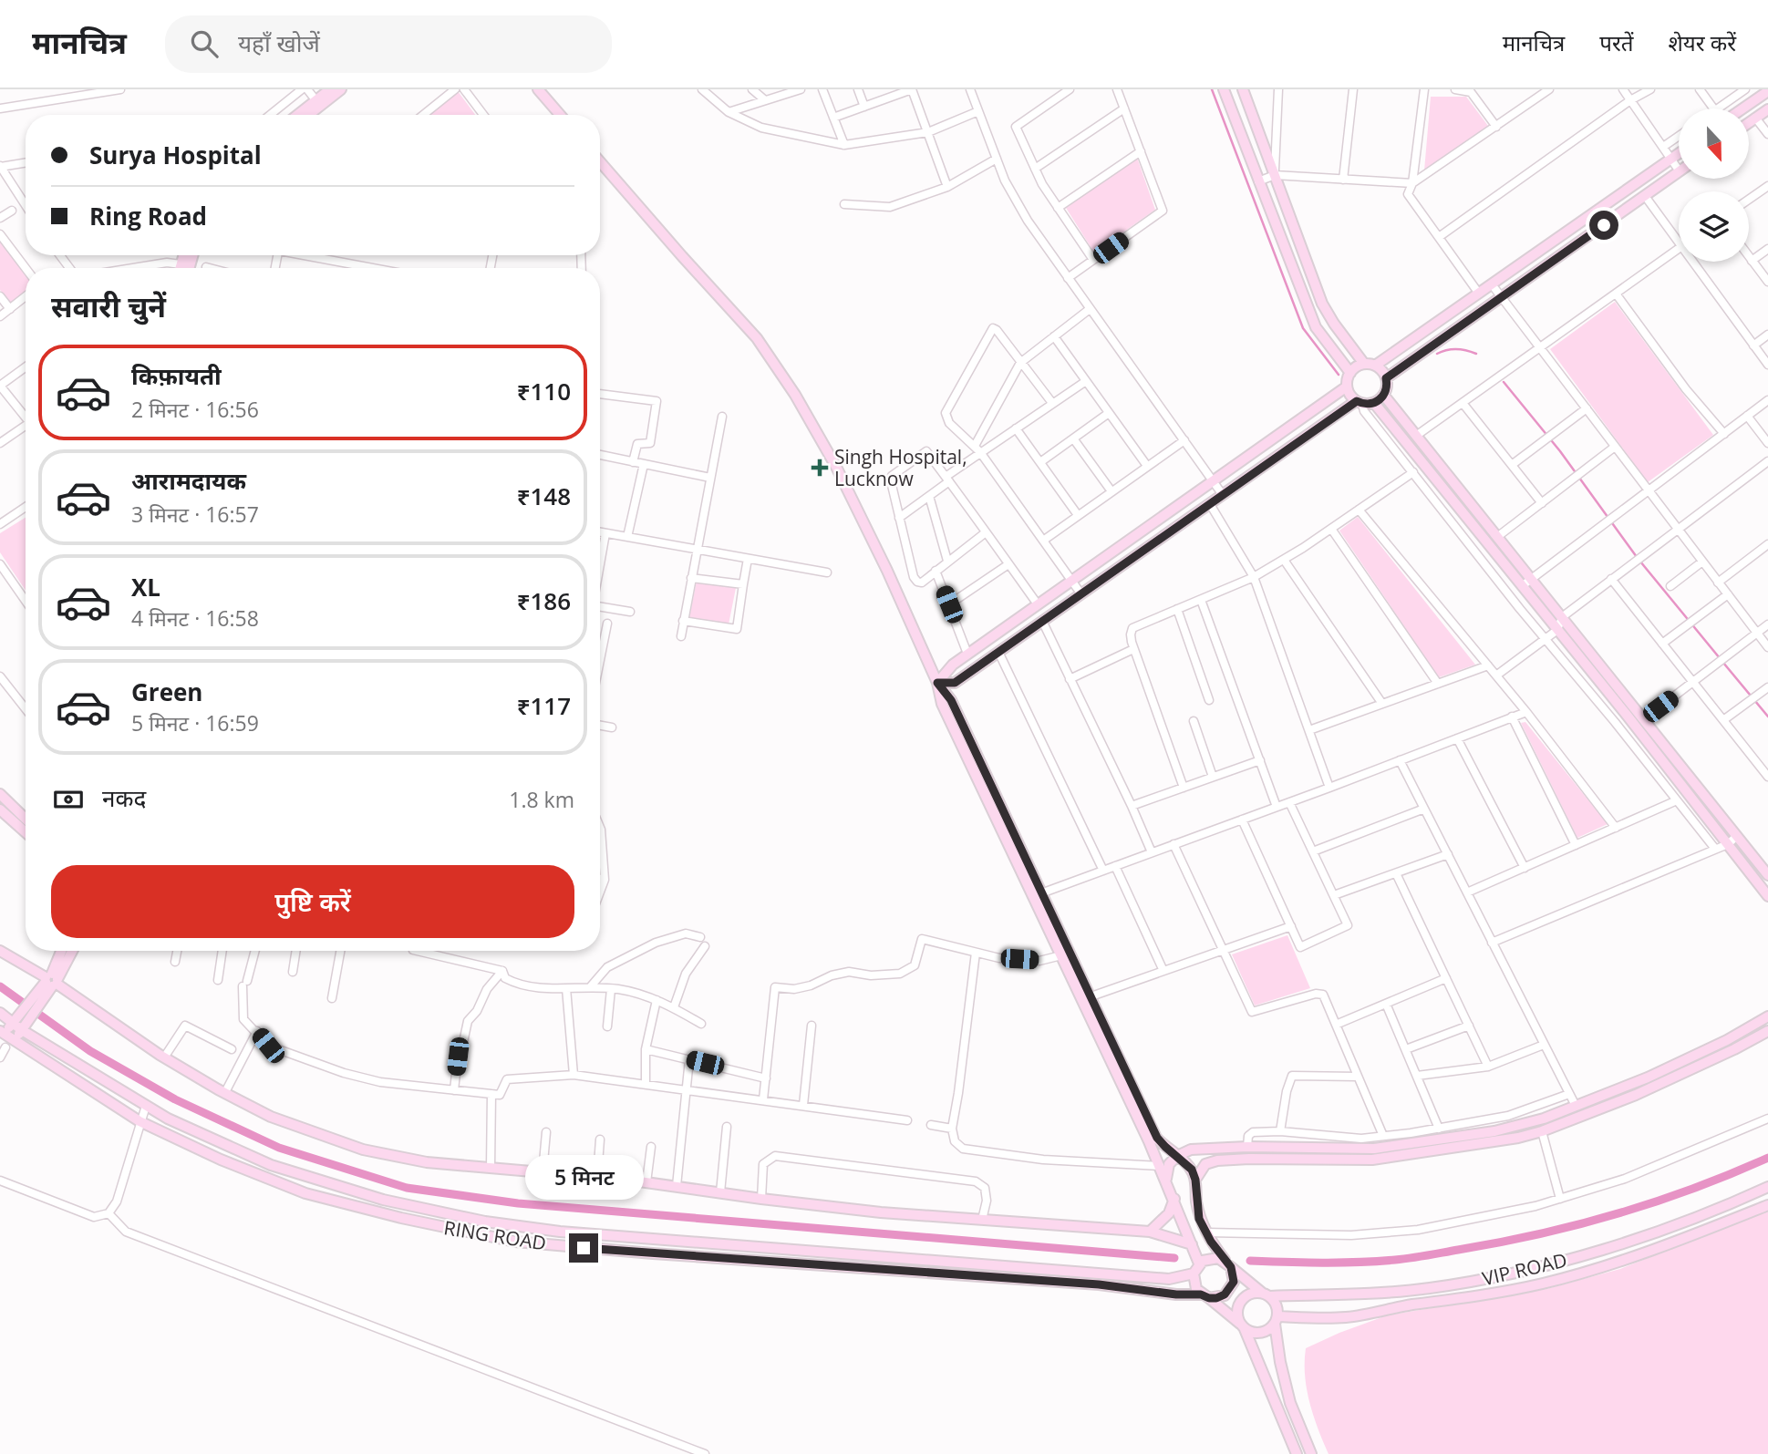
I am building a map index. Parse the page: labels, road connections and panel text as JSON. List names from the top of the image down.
{
  "streets": {
    "street": ["RING ROAD", "VIP ROAD"]
  },
  "places": {
    "health": ["Singh Hospital, Lucknow"]
  },
  "north": "bottom",
  "page": {
    "header": "मानचित्र",
    "search": "यहाँ खोजें",
    "nav": ["मानचित्र", "परतें", "शेयर करें"],
    "banner": ["Surya Hospital", "Ring Road"],
    "heading": "सवारी चुनें",
    "list": [
      {
        "name": "किफ़ायती",
        "note": "2 मिनट · 16:56",
        "value": "₹110"
      },
      {
        "name": "आरामदायक",
        "note": "3 मिनट · 16:57",
        "value": "₹148"
      },
      {
        "name": "XL",
        "note": "4 मिनट · 16:58",
        "value": "₹186"
      },
      {
        "name": "Green",
        "note": "5 मिनट · 16:59",
        "value": "₹117"
      }
    ],
    "pay": ["नकद", "1.8 km"],
    "buttons": "पुष्टि करें",
    "bubble": "5 मिनट"
  }
}
